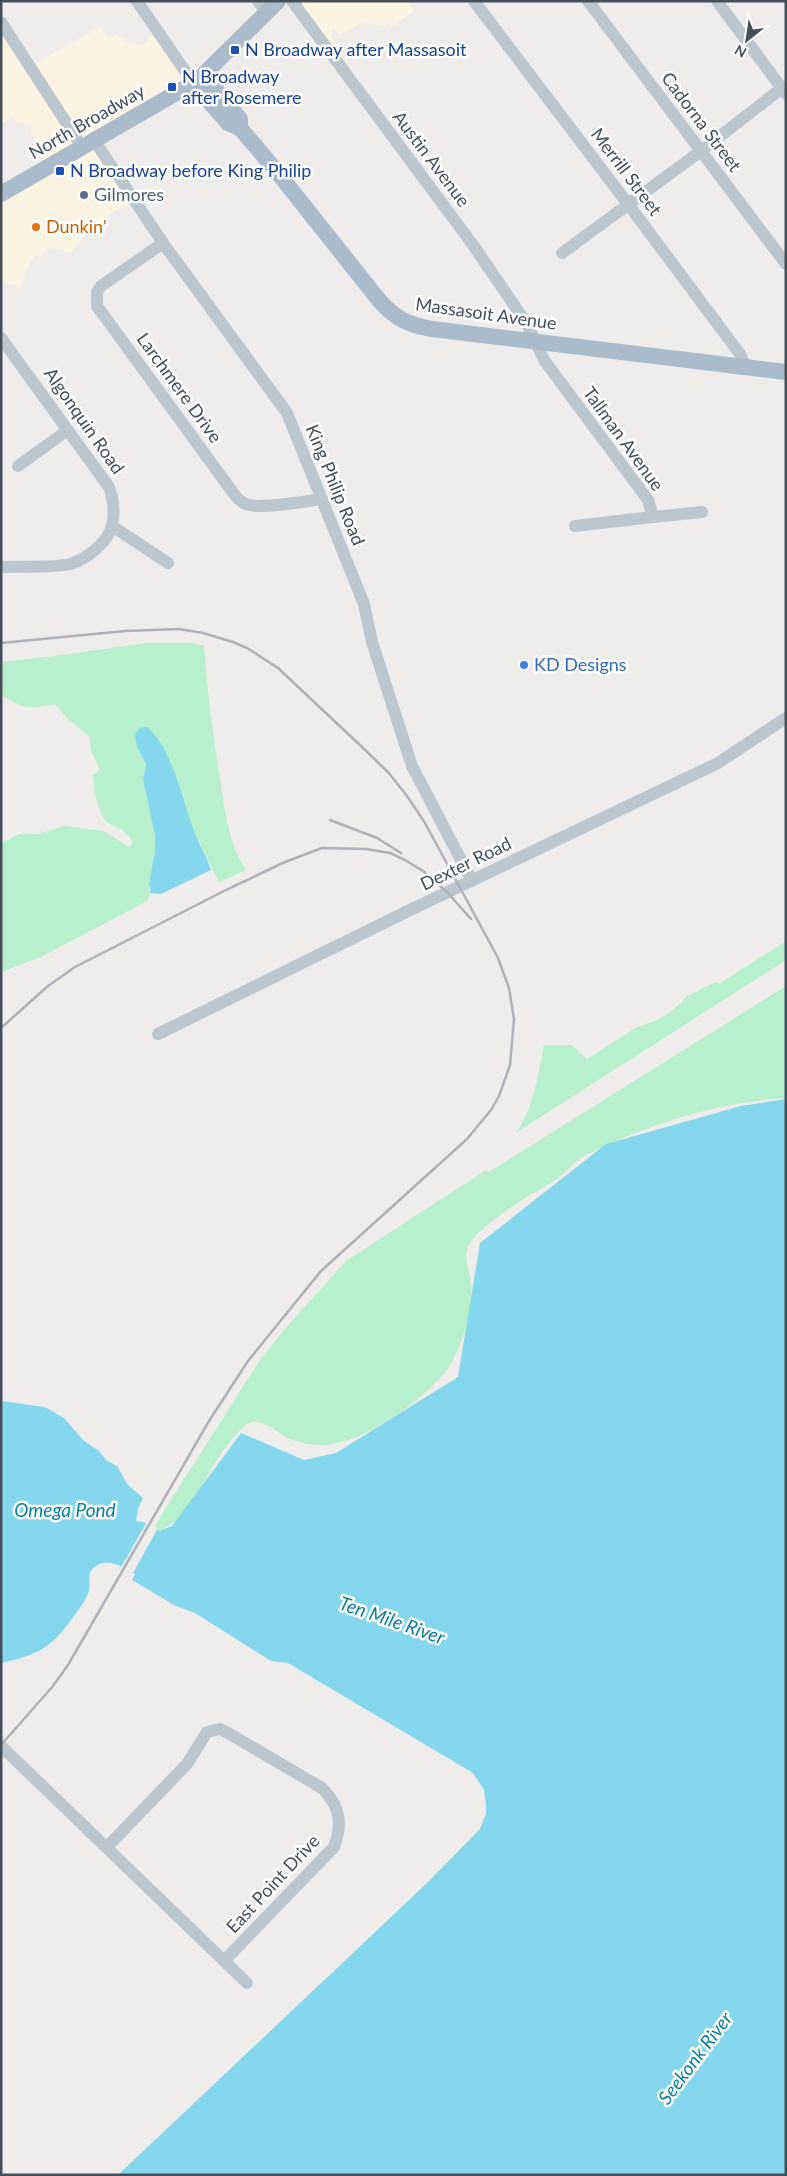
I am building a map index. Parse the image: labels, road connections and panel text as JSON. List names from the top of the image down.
{
  "streets": {
    "main road": ["North Broadway", "Massasoit Avenue"],
    "street": [
      "Cadorna Street",
      "Austin Avenue",
      "Merrill Street",
      "Larchmere Drive",
      "Algonquin Road",
      "Tallman Avenue",
      "King Philip Road",
      "Dexter Road",
      "East Point Drive"
    ]
  },
  "crossings": [
    ["North Broadway", "Massasoit Avenue"],
    ["North Broadway", "King Philip Road"],
    ["Austin Avenue", "Massasoit Avenue"],
    ["Austin Avenue", "Tallman Avenue"],
    ["Merrill Street", "Massasoit Avenue"],
    ["Massasoit Avenue", "Tallman Avenue"],
    ["Larchmere Drive", "King Philip Road"],
    ["King Philip Road", "Dexter Road"]
  ],
  "water": ["Omega Pond", "Ten Mile River", "Seekonk River"],
  "places": {
    "transit": ["N Broadway after Massasoit", "N Broadway after Rosemere", "N Broadway before King Philip"],
    "other": ["Gilmores", "Dunkin'", "KD Designs"]
  },
  "north": "bottom left"
}
